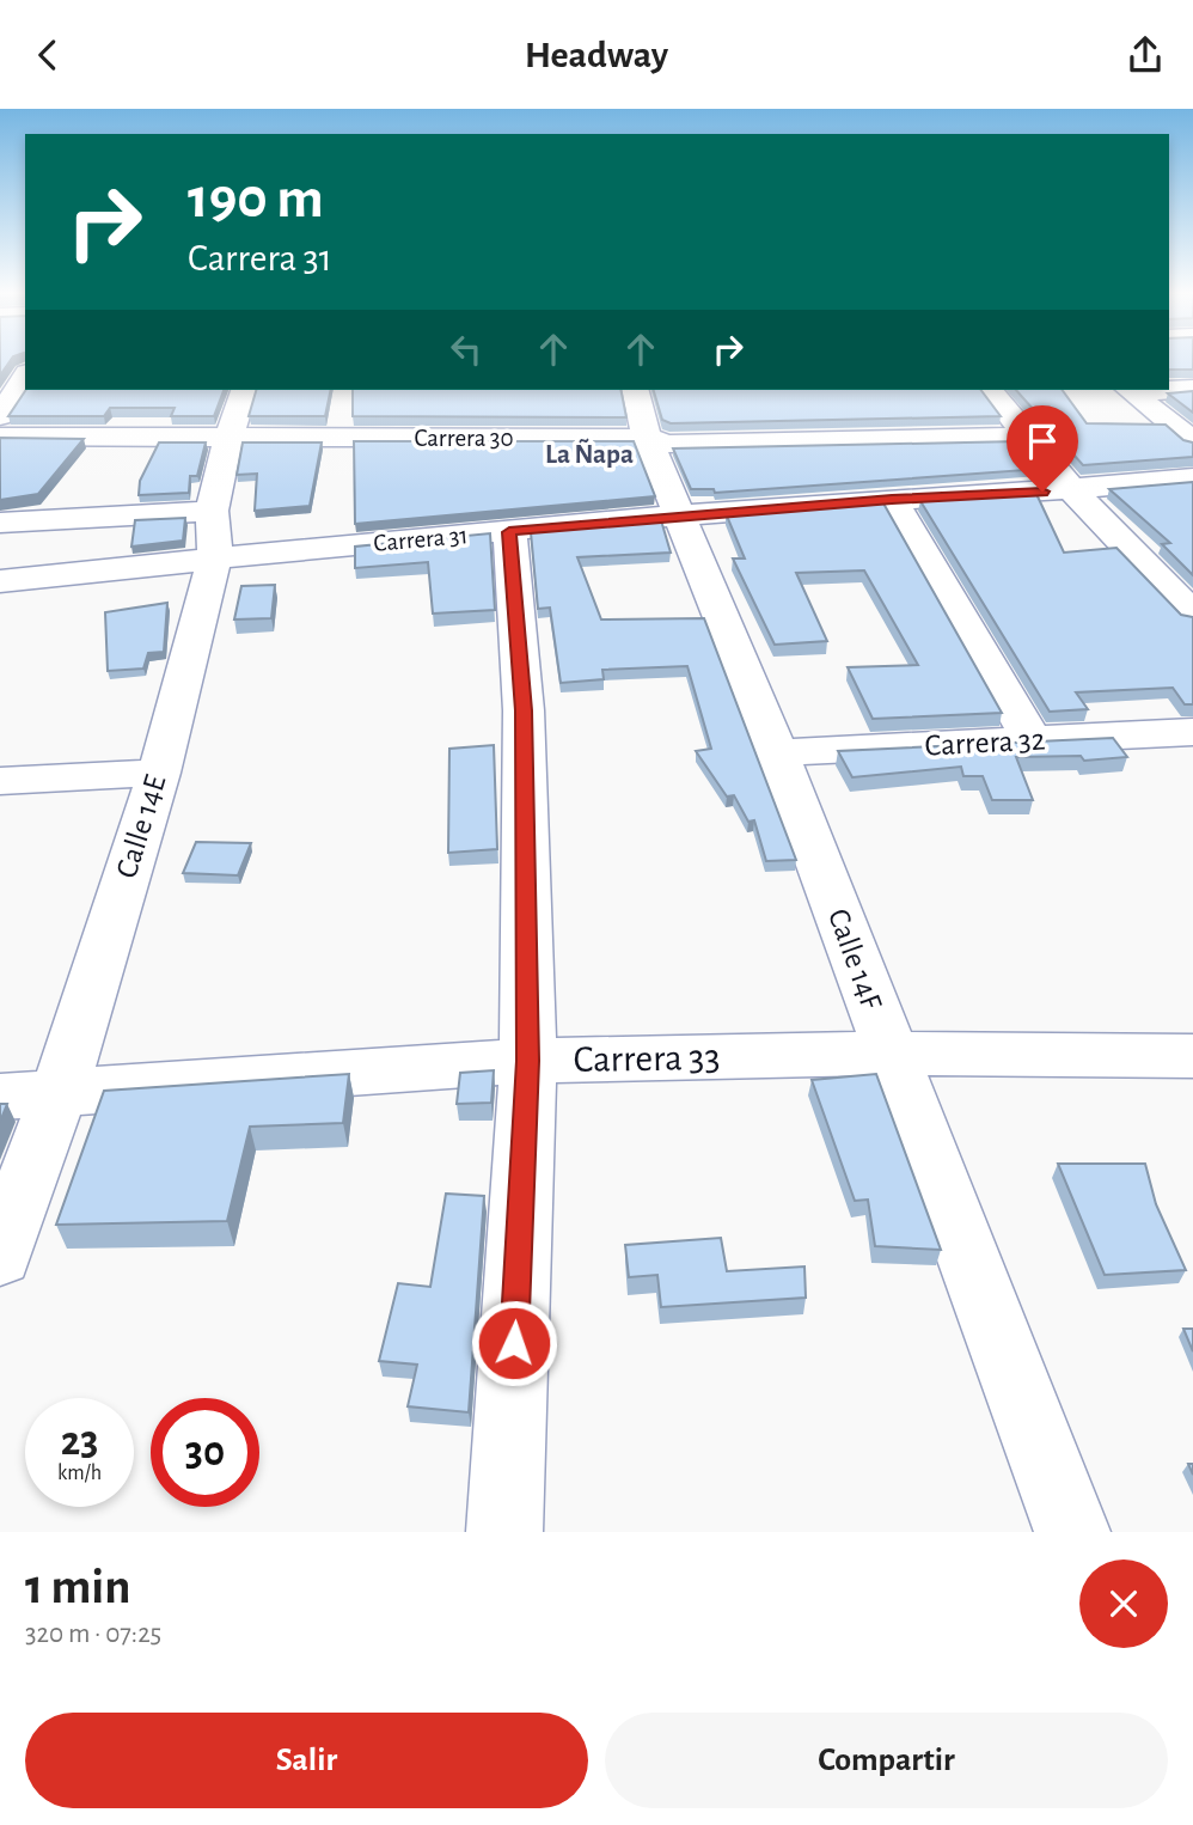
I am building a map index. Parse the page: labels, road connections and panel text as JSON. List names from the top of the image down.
{
  "streets": {
    "street": [
      "Carrera 30",
      "Carrera 31",
      "Carrera 32",
      "Calle 14E",
      "Calle 14F",
      "Carrera 33"
    ]
  },
  "crossings": [
    ["Carrera 30", "Calle 14E"],
    ["Carrera 30", "Calle 14F"],
    ["Carrera 31", "Calle 14E"],
    ["Carrera 31", "Calle 14F"],
    ["Carrera 32", "Calle 14F"],
    ["Calle 14E", "Carrera 33"],
    ["Calle 14F", "Carrera 33"]
  ],
  "districts": ["La Ñapa"],
  "page": {
    "header": "Headway",
    "turn": ["190 m", "Carrera 31"],
    "speed": "23 km/h",
    "limit": "30",
    "heading": ["1 min", "320 m · 07:25"],
    "buttons": ["Salir", "Compartir"]
  }
}
